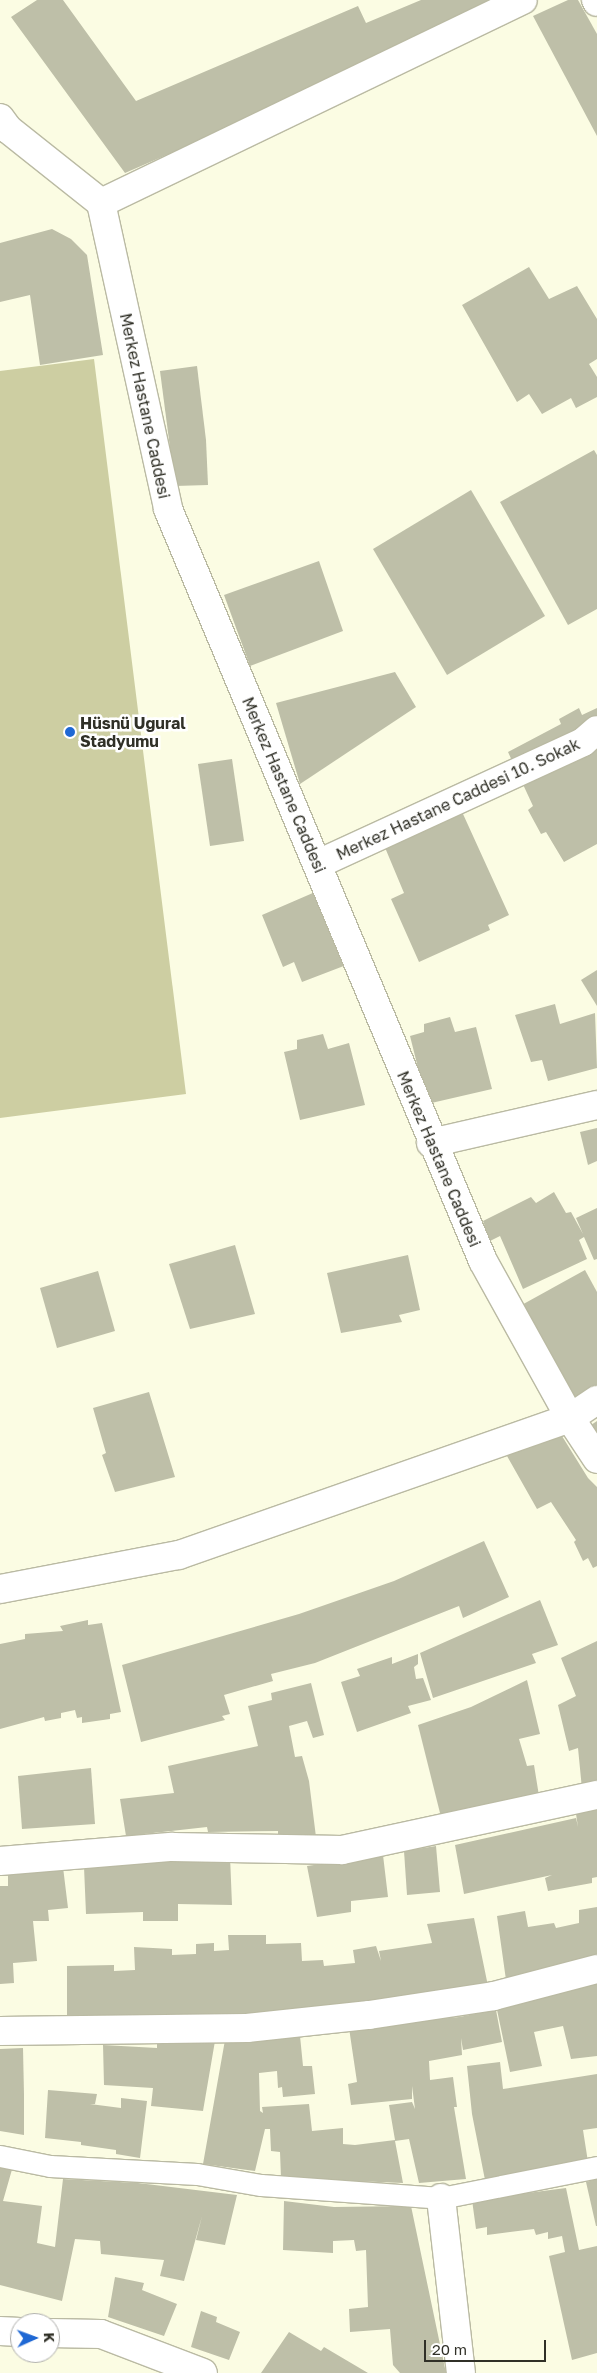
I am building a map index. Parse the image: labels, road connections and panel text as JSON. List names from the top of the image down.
{
  "streets": {
    "street": ["Merkez Hastane Caddesi", "Merkez Hastane Caddesi 10. Sokak"]
  },
  "crossings": [
    ["Merkez Hastane Caddesi", "Merkez Hastane Caddesi 10. Sokak"]
  ],
  "places": ["Hüsnü Uğural Stadyumu"],
  "scale_bar": "20 m",
  "north": "right"
}
